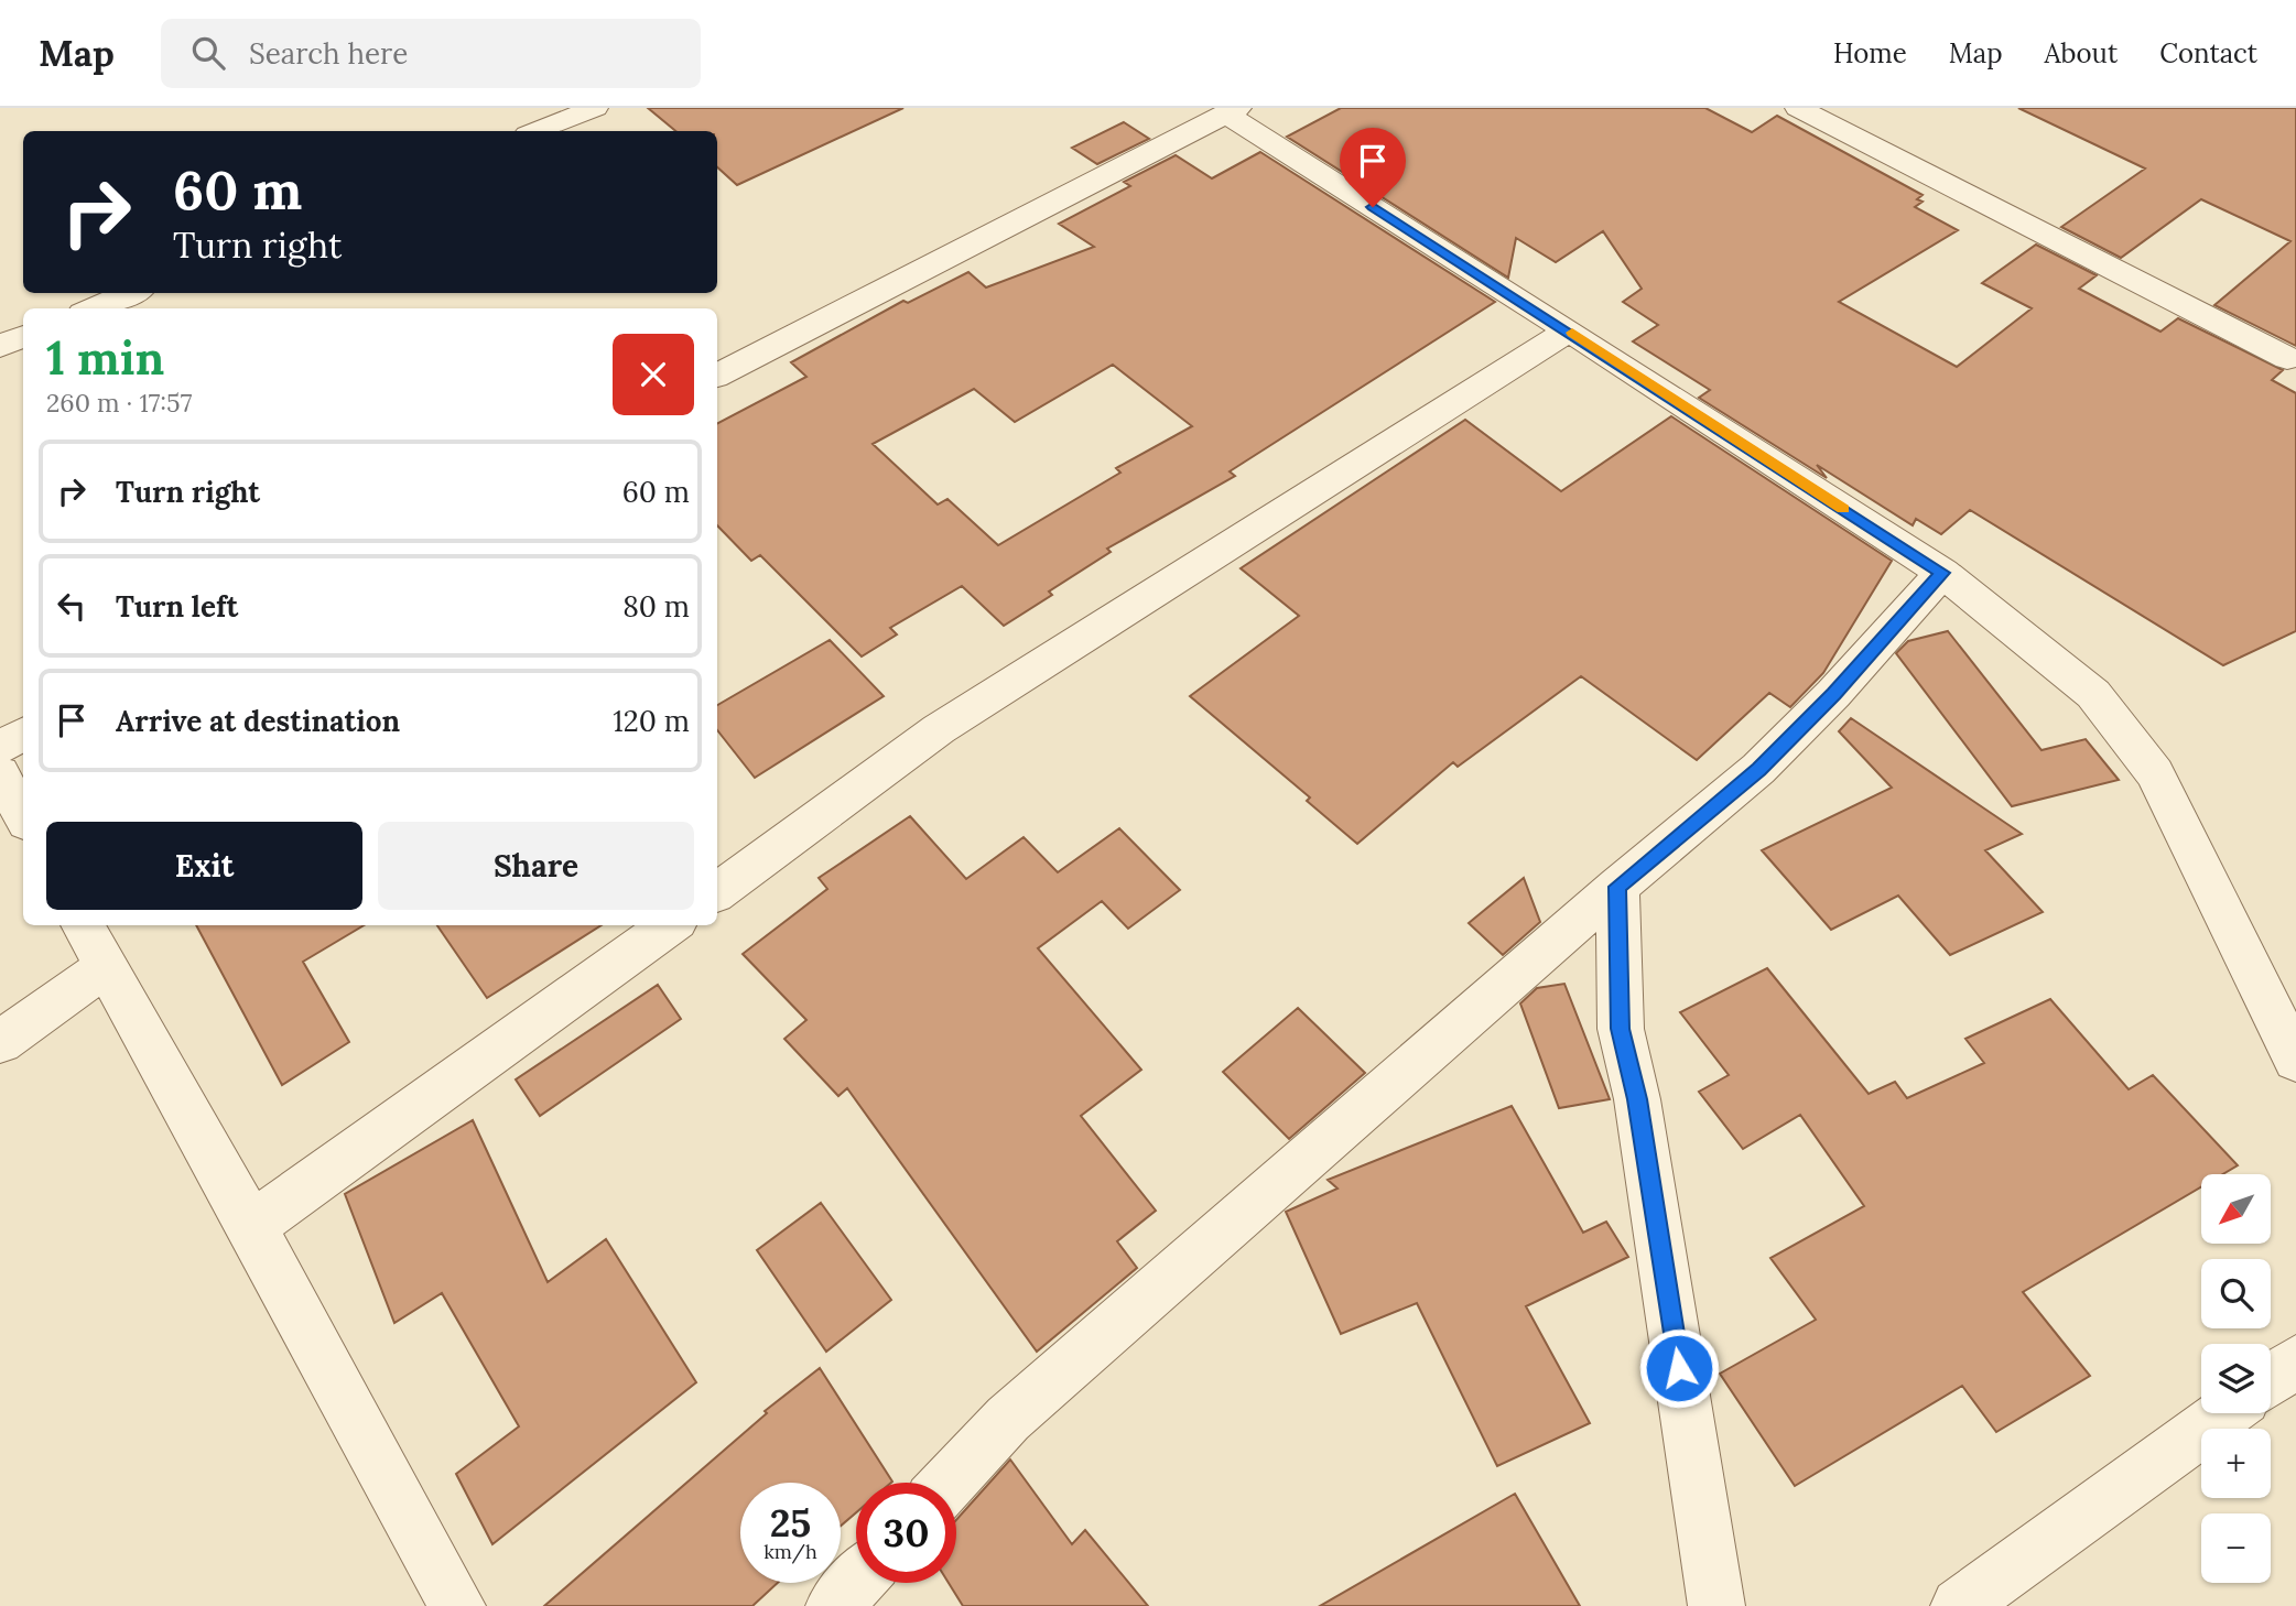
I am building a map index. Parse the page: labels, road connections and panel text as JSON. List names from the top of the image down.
{
  "north": "bottom left",
  "page": {
    "header": "Map",
    "search": "Search here",
    "nav": [
      "Home",
      "Map",
      "About",
      "Contact"
    ],
    "turn": ["60 m", "Turn right"],
    "heading": ["1 min", "260 m · 17:57"],
    "list": [
      {
        "name": "Turn right",
        "value": "60 m"
      },
      {
        "name": "Turn left",
        "value": "80 m"
      },
      {
        "name": "Arrive at destination",
        "value": "120 m"
      }
    ],
    "buttons": ["Exit", "Share"],
    "map_buttons": ["+", "−"],
    "speed": "25 km/h",
    "limit": "30"
  }
}
